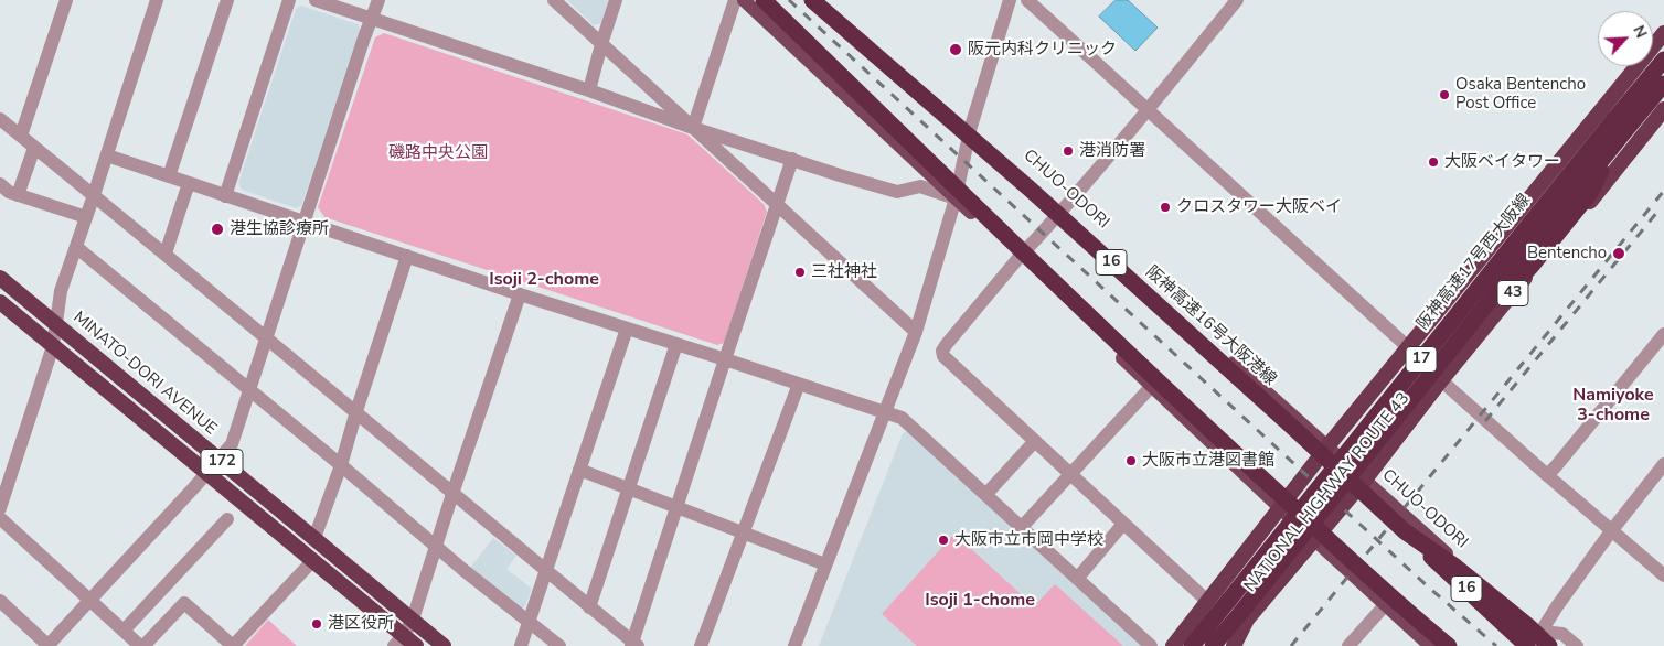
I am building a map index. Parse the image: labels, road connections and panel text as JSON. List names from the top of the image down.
{
  "streets": {
    "highway": [
      "16",
      "阪神高速17号西大阪線",
      "43",
      "阪神高速16号大阪港線",
      "17",
      "MINATO-DORI AVENUE",
      "172",
      "NATIONAL HIGHWAY ROUTE 43"
    ],
    "main road": ["CHUO-ODORI"]
  },
  "crossings": [
    ["CHUO-ODORI", "NATIONAL HIGHWAY ROUTE 43"]
  ],
  "districts": ["Isoji 2-chome", "Namiyoke 3-chome", "Isoji 1-chome"],
  "parks": ["磯路中央公園"],
  "places": [
    "阪元内科クリニック",
    "Osaka Bentencho Post Office",
    "港消防署",
    "大阪ベイタワー",
    "クロスタワー大阪ベイ",
    "港生協診療所",
    "Bentencho",
    "三社神社",
    "大阪市立港図書館",
    "大阪市立市岡中学校",
    "港区役所"
  ],
  "north": "top right"
}
